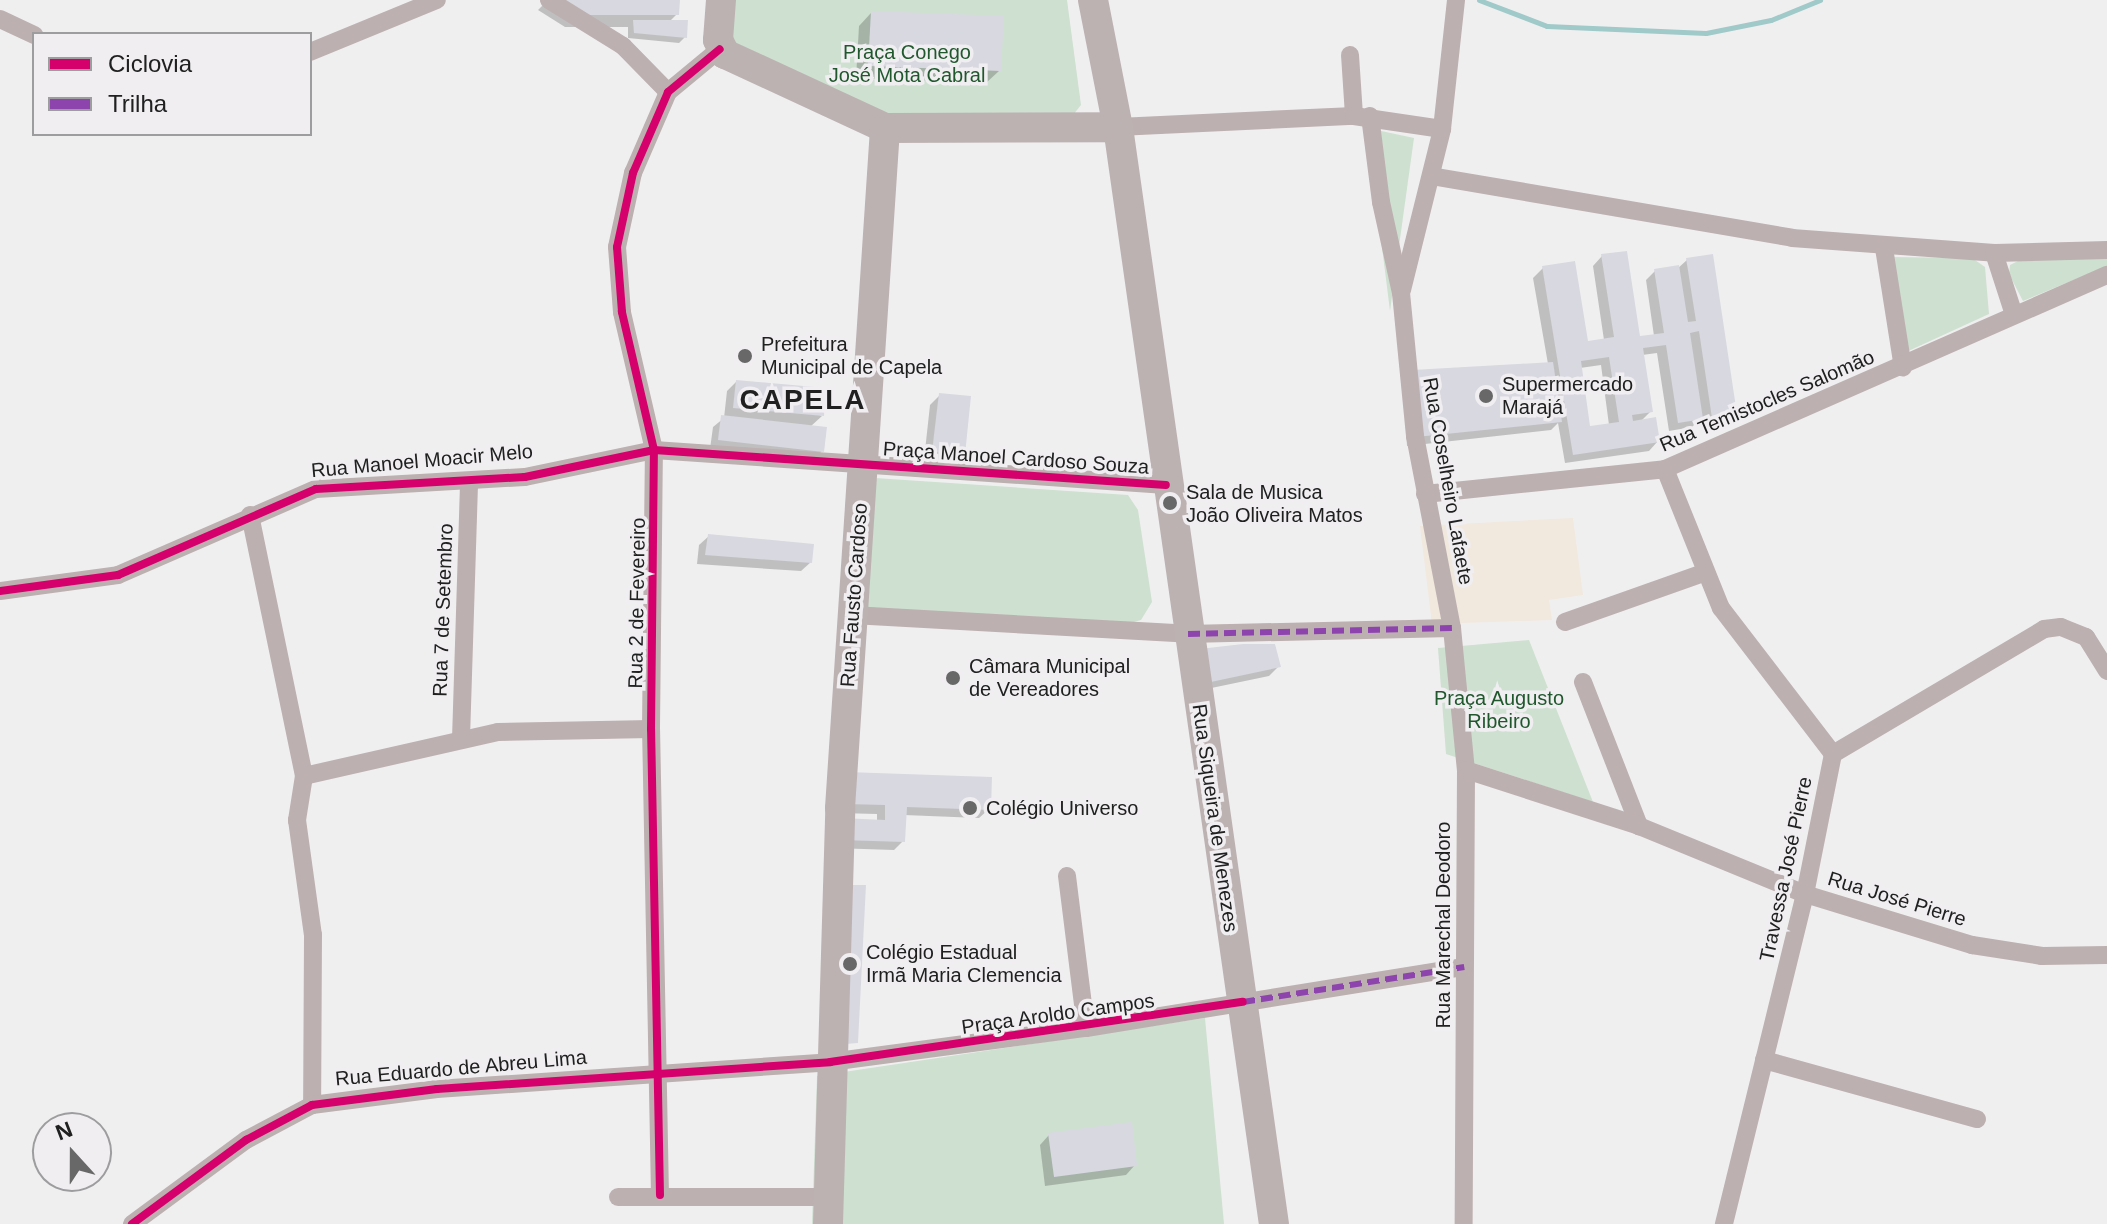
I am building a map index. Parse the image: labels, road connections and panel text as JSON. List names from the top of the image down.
{
  "streets": {
    "main road": ["Praça Manoel Cardoso Souza", "Rua Fausto Cardoso", "Rua Siqueira de Menezes"],
    "street": [
      "Rua Temistocles Salomão",
      "Rua Manoel Moacir Melo",
      "Rua Coselheiro Lafaete",
      "Rua 2 de Fevereiro",
      "Rua 7 de Setembro",
      "Travessa José Pierre",
      "Rua José Pierre",
      "Rua Marechal Deodoro",
      "Praça Aroldo Campos",
      "Rua Eduardo de Abreu Lima"
    ]
  },
  "crossings": [
    ["Rua Temistocles Salomão", "Rua Coselheiro Lafaete"],
    ["Praça Manoel Cardoso Souza", "Rua Manoel Moacir Melo"],
    ["Praça Manoel Cardoso Souza", "Rua Fausto Cardoso"],
    ["Praça Manoel Cardoso Souza", "Rua Siqueira de Menezes"],
    ["Rua Manoel Moacir Melo", "Rua Fausto Cardoso"],
    ["Rua Manoel Moacir Melo", "Rua 2 de Fevereiro"],
    ["Rua Manoel Moacir Melo", "Rua 7 de Setembro"],
    ["Rua Coselheiro Lafaete", "Rua Marechal Deodoro"],
    ["Rua Fausto Cardoso", "Praça Aroldo Campos"],
    ["Rua Fausto Cardoso", "Rua Eduardo de Abreu Lima"],
    ["Rua 2 de Fevereiro", "Rua Eduardo de Abreu Lima"],
    ["Rua Siqueira de Menezes", "Praça Aroldo Campos"],
    ["Travessa José Pierre", "Rua José Pierre"],
    ["Rua Marechal Deodoro", "Praça Aroldo Campos"],
    ["Praça Aroldo Campos", "Rua Eduardo de Abreu Lima"]
  ],
  "districts": ["CAPELA"],
  "parks": ["Praça Conego José Mota Cabral", "Praça Augusto Ribeiro"],
  "places": [
    "Prefeitura Municipal de Capela",
    "Supermercado Marajá",
    "Sala de Musica João Oliveira Matos",
    "Câmara Municipal de Vereadores",
    "Colégio Universo",
    "Colégio Estadual Irmã Maria Clemencia"
  ],
  "legend": ["Ciclovia", "Trilha"],
  "north": "top"
}
